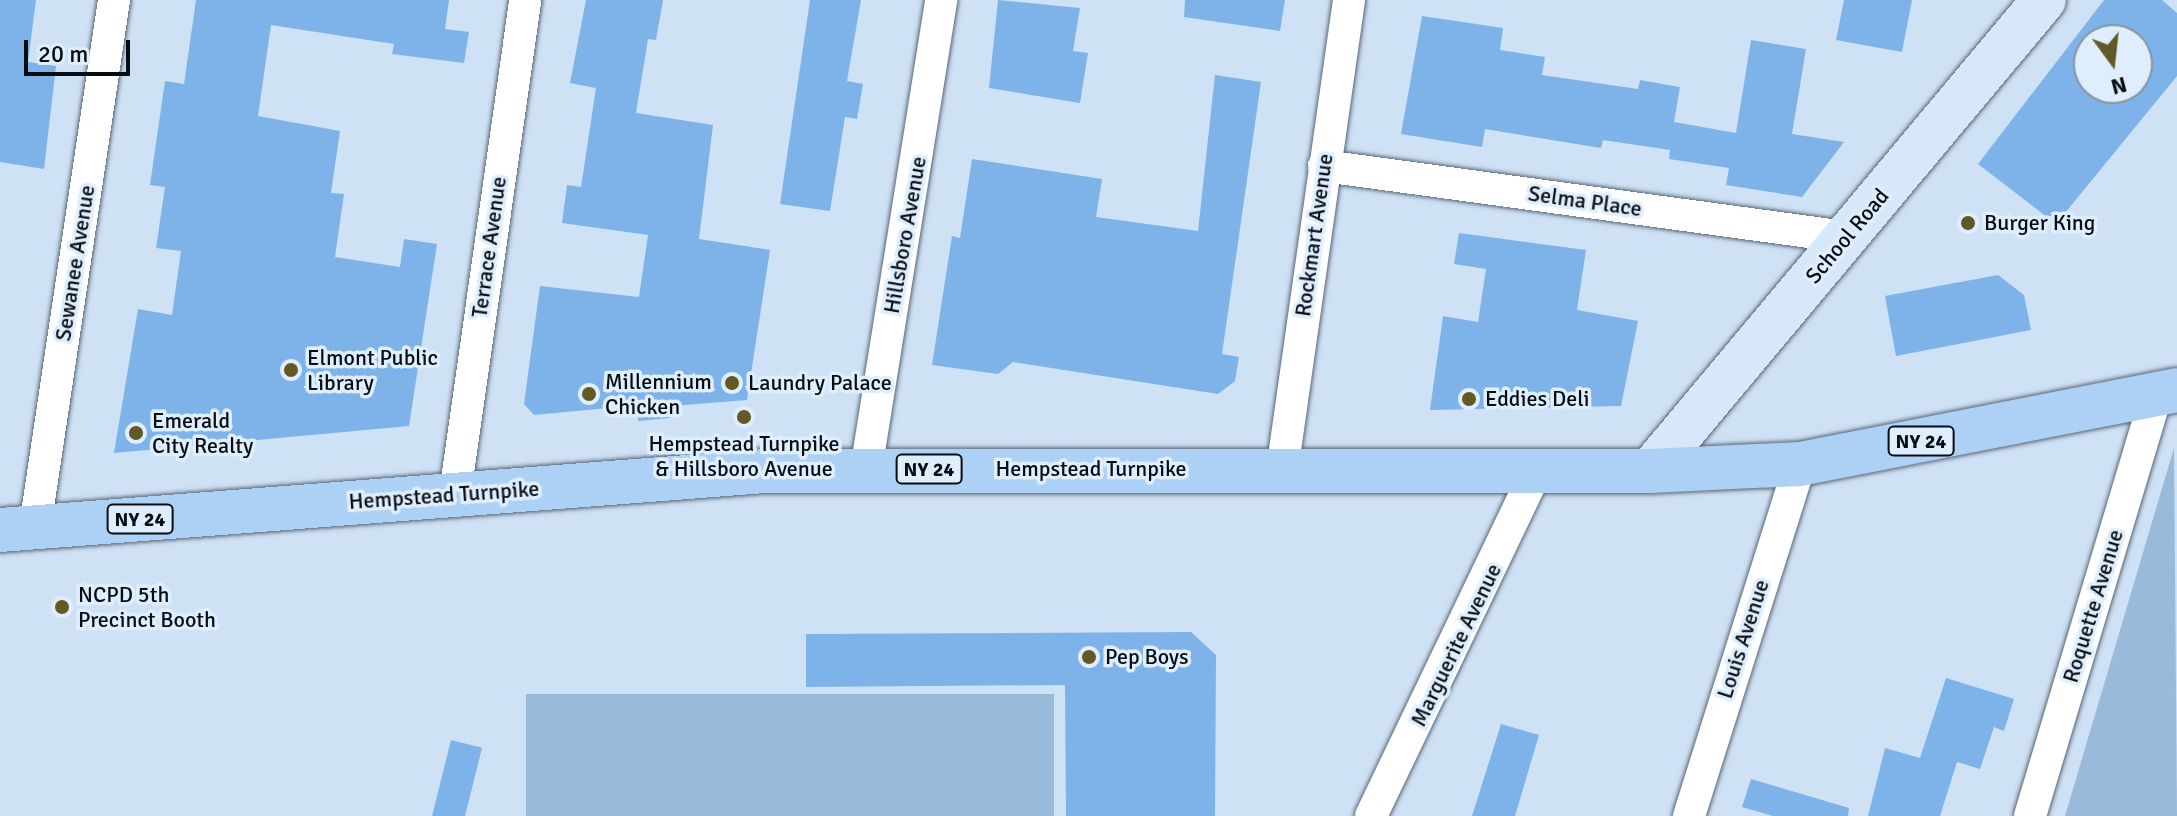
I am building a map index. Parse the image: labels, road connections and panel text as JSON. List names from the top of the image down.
{
  "streets": {
    "main road": ["School Road", "NY 24", "Hempstead Turnpike"],
    "street": [
      "Selma Place",
      "Hillsboro Avenue",
      "Rockmart Avenue",
      "Terrace Avenue",
      "Sewanee Avenue",
      "Roquette Avenue",
      "Louis Avenue",
      "Marguerite Avenue"
    ]
  },
  "crossings": [
    ["Selma Place", "Rockmart Avenue"],
    ["Selma Place", "School Road"],
    ["Hillsboro Avenue", "Hempstead Turnpike"],
    ["Rockmart Avenue", "Hempstead Turnpike"],
    ["School Road", "Hempstead Turnpike"],
    ["Terrace Avenue", "Hempstead Turnpike"],
    ["Sewanee Avenue", "Hempstead Turnpike"],
    ["Hempstead Turnpike", "Roquette Avenue"],
    ["Hempstead Turnpike", "Louis Avenue"],
    ["Hempstead Turnpike", "Marguerite Avenue"]
  ],
  "places": [
    "Burger King",
    "Elmont Public Library",
    "Laundry Palace",
    "Millennium Chicken",
    "Eddies Deli",
    "Hempstead Turnpike & Hillsboro Avenue",
    "Emerald City Realty",
    "NCPD 5th Precinct Booth",
    "Pep Boys"
  ],
  "scale_bar": "20 m",
  "north": "bottom"
}
